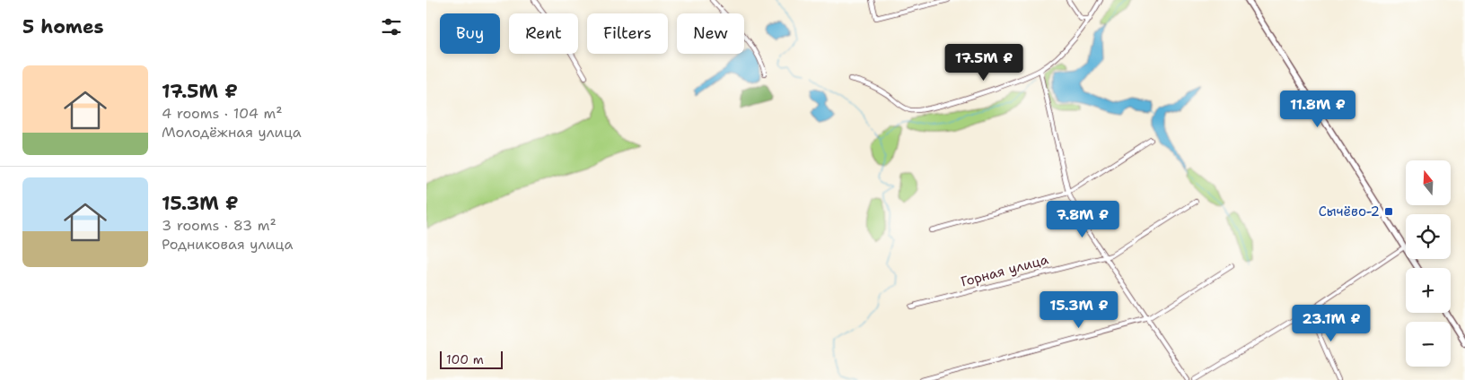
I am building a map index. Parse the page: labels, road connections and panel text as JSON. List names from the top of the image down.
{
  "streets": {
    "street": ["Горная улица"]
  },
  "places": {
    "transit": ["Сычёво-2"]
  },
  "scale_bar": "100 m",
  "north": "top",
  "page": {
    "heading": "5 homes",
    "chip": [
      "Buy",
      "Rent",
      "Filters",
      "New"
    ],
    "price": [
      "17.5M ₽",
      "11.8M ₽",
      "7.8M ₽",
      "15.3M ₽",
      "23.1M ₽"
    ],
    "list": [
      {
        "name": "17.5M ₽",
        "note": "4 rooms · 104 m² · Молодёжная улица"
      },
      {
        "name": "15.3M ₽",
        "note": "3 rooms · 83 m² · Родниковая улица"
      }
    ],
    "map_buttons": ["+", "−"],
    "scale": "100 m"
  }
}
